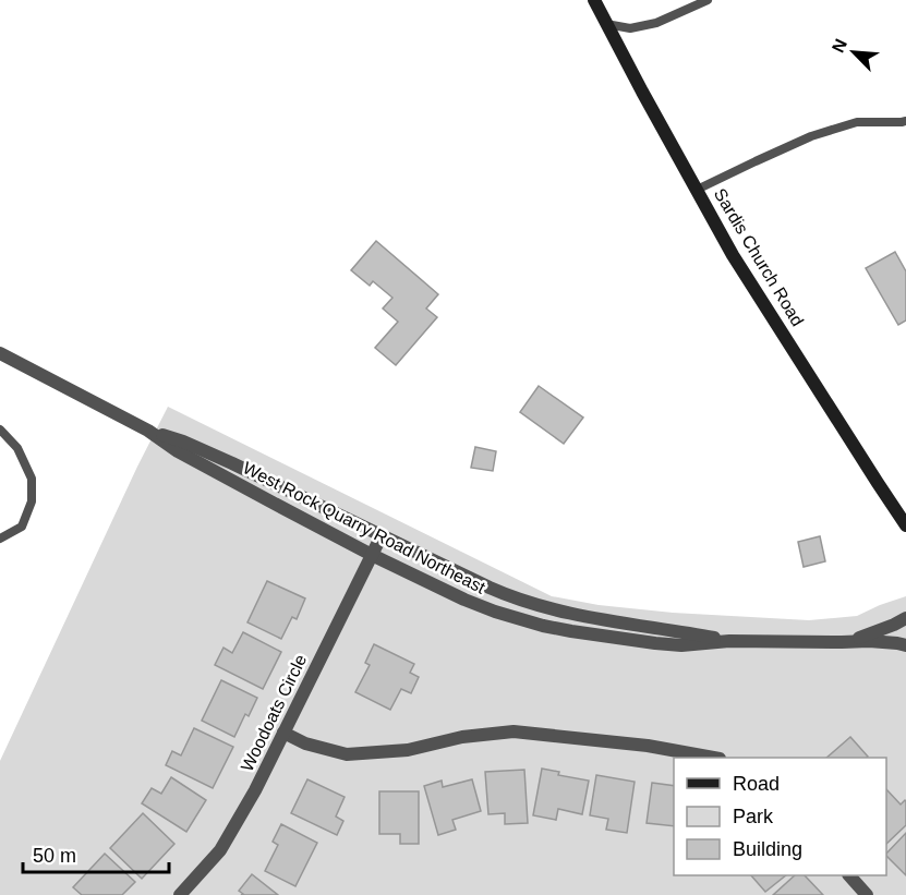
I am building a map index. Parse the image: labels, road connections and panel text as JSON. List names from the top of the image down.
{
  "streets": {
    "street": ["Sardis Church Road", "West Rock Quarry Road Northeast", "Woodoats Circle"]
  },
  "crossings": [
    ["West Rock Quarry Road Northeast", "Woodoats Circle"]
  ],
  "legend": ["Road", "Park", "Building"],
  "scale_bar": "50 m",
  "north": "top left"
}
